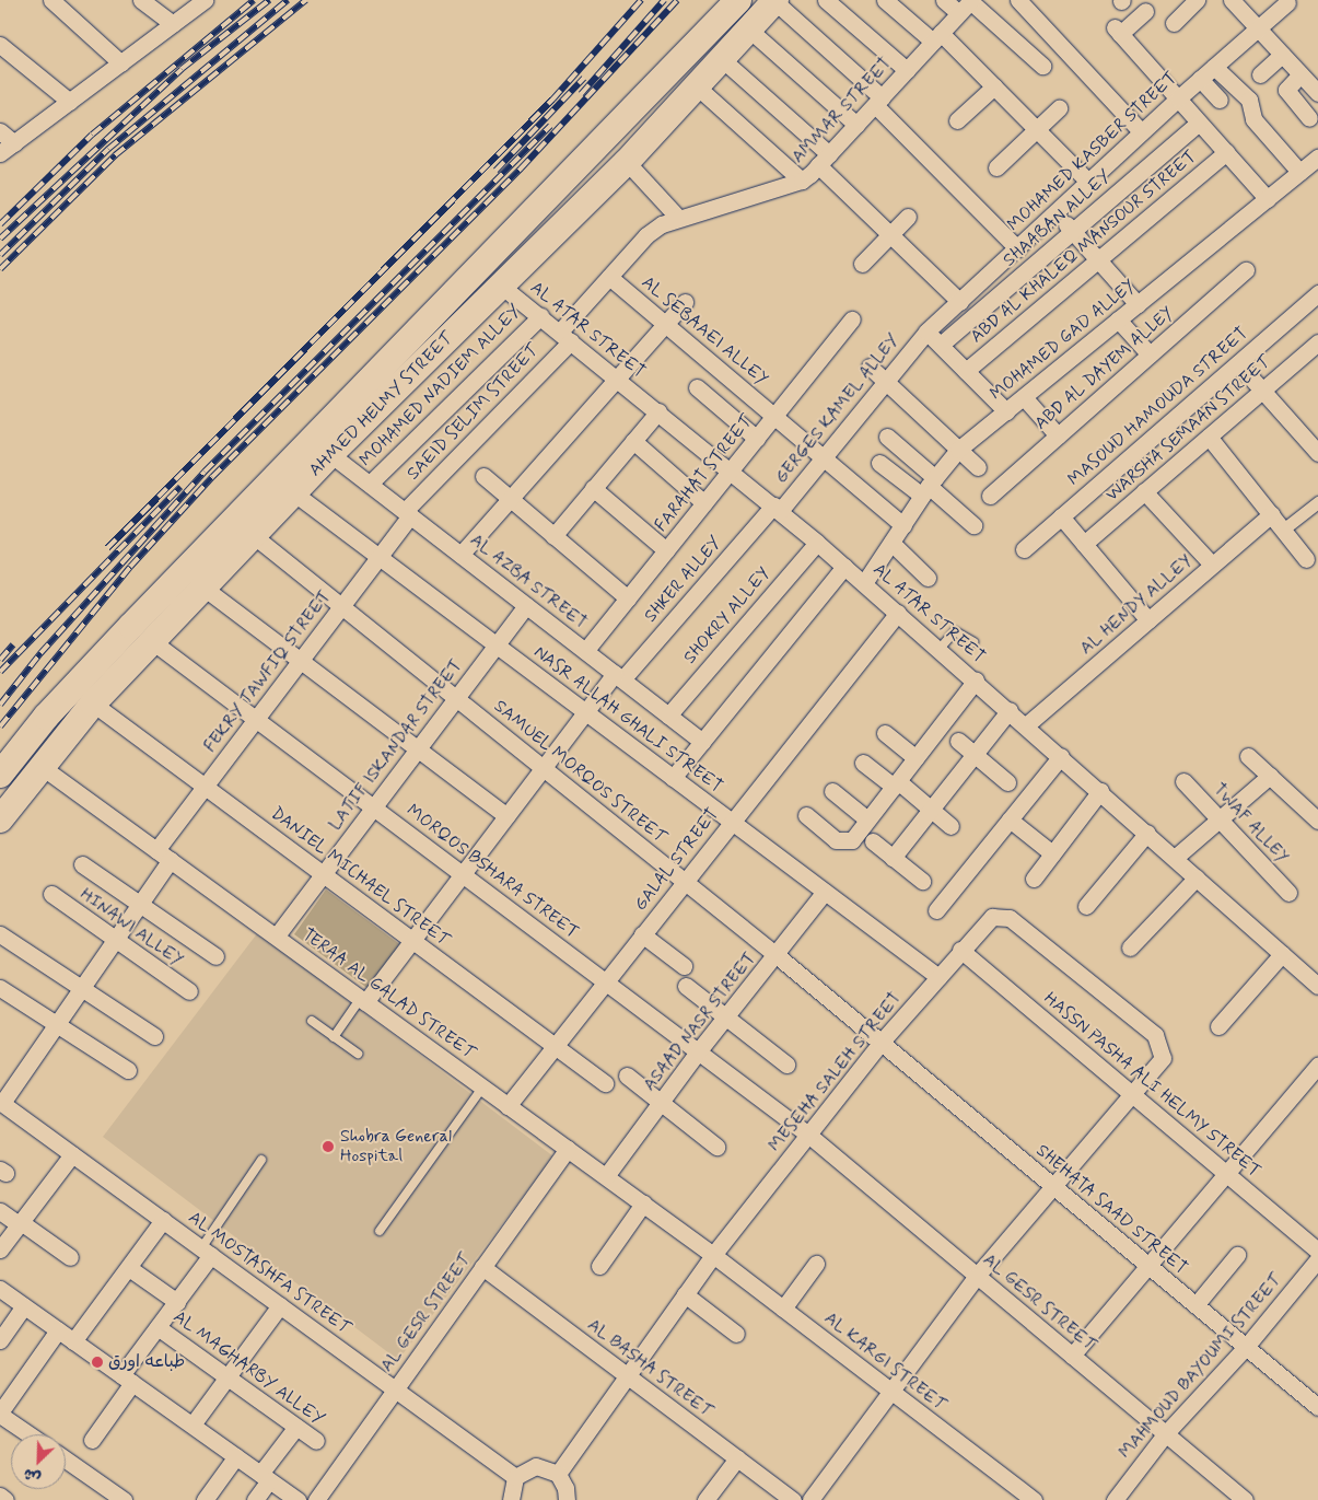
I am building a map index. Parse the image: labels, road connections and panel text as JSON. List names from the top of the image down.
{
  "streets": {
    "main road": ["AHMED HELMY STREET"],
    "street": [
      "AMMAR STREET",
      "MOHAMED KASBER STREET",
      "SHAABAN ALLEY",
      "ABD AL KHALEQ MANSOUR STREET",
      "AL ATAR STREET",
      "AL SEBAAEI ALLEY",
      "MOHAMED GAD ALLEY",
      "ABD AL DAYEM ALLEY",
      "MOHAMED NADIEM ALLEY",
      "MASOUD HAMOUDA STREET",
      "GERGES KAMEL ALLEY",
      "SAEID SELIM STREET",
      "WARSHA SEMAAN STREET",
      "FARAHAT STREET",
      "SHKER ALLEY",
      "AL AZBA STREET",
      "AL HENDY ALLEY",
      "SHOKRY ALLEY",
      "FEKRY TAWFIQ STREET",
      "NASR ALLAH GHALI STREET",
      "LATIF ISKANDAR STREET",
      "SAMUEL MORQOS STREET",
      "TWAF ALLEY",
      "GALAL STREET",
      "MORQOS BSHARA STREET",
      "DANIEL MICHAEL STREET",
      "HINAWI ALLEY",
      "TERAA AL GALAD STREET",
      "ASAAD NASR STREET",
      "MESEHA SALEH STREET",
      "HASSN PASHA ALI HELMY STREET",
      "SHEHATA SAAD STREET",
      "AL MOSTASHFA STREET",
      "AL GESR STREET",
      "AL KARGI STREET",
      "MAHMOUD BAYOUMI STREET",
      "AL MAGHARBY ALLEY",
      "AL BASHA STREET"
    ]
  },
  "crossings": [
    ["AMMAR STREET", "AL SEBAAEI ALLEY"],
    ["AMMAR STREET", "SAEID SELIM STREET"],
    ["MOHAMED KASBER STREET", "GERGES KAMEL ALLEY"],
    ["AL ATAR STREET", "MOHAMED GAD ALLEY"],
    ["AL ATAR STREET", "MOHAMED NADIEM ALLEY"],
    ["AL ATAR STREET", "AHMED HELMY STREET"],
    ["AL ATAR STREET", "GERGES KAMEL ALLEY"],
    ["AL ATAR STREET", "SAEID SELIM STREET"],
    ["AL ATAR STREET", "FARAHAT STREET"],
    ["AL ATAR STREET", "SHKER ALLEY"],
    ["AL ATAR STREET", "AL HENDY ALLEY"],
    ["AL ATAR STREET", "SHOKRY ALLEY"],
    ["AL ATAR STREET", "GALAL STREET"],
    ["AL SEBAAEI ALLEY", "MOHAMED GAD ALLEY"],
    ["AL SEBAAEI ALLEY", "GERGES KAMEL ALLEY"],
    ["AL SEBAAEI ALLEY", "SAEID SELIM STREET"],
    ["AL SEBAAEI ALLEY", "FARAHAT STREET"],
    ["MOHAMED NADIEM ALLEY", "AL AZBA STREET"],
    ["AHMED HELMY STREET", "AL AZBA STREET"],
    ["AHMED HELMY STREET", "NASR ALLAH GHALI STREET"],
    ["AHMED HELMY STREET", "SAMUEL MORQOS STREET"],
    ["AHMED HELMY STREET", "MORQOS BSHARA STREET"],
    ["AHMED HELMY STREET", "DANIEL MICHAEL STREET"],
    ["AHMED HELMY STREET", "TERAA AL GALAD STREET"],
    ["GERGES KAMEL ALLEY", "SHKER ALLEY"],
    ["SAEID SELIM STREET", "AL AZBA STREET"],
    ["SAEID SELIM STREET", "FEKRY TAWFIQ STREET"],
    ["FARAHAT STREET", "AL AZBA STREET"],
    ["SHKER ALLEY", "AL AZBA STREET"],
    ["SHKER ALLEY", "NASR ALLAH GHALI STREET"],
    ["SHKER ALLEY", "SAMUEL MORQOS STREET"],
    ["SHKER ALLEY", "MORQOS BSHARA STREET"],
    ["SHKER ALLEY", "DANIEL MICHAEL STREET"],
    ["SHKER ALLEY", "TERAA AL GALAD STREET"],
    ["AL AZBA STREET", "SHOKRY ALLEY"],
    ["AL AZBA STREET", "FEKRY TAWFIQ STREET"],
    ["AL AZBA STREET", "LATIF ISKANDAR STREET"],
    ["FEKRY TAWFIQ STREET", "NASR ALLAH GHALI STREET"],
    ["FEKRY TAWFIQ STREET", "SAMUEL MORQOS STREET"],
    ["FEKRY TAWFIQ STREET", "MORQOS BSHARA STREET"],
    ["FEKRY TAWFIQ STREET", "DANIEL MICHAEL STREET"],
    ["FEKRY TAWFIQ STREET", "HINAWI ALLEY"],
    ["FEKRY TAWFIQ STREET", "TERAA AL GALAD STREET"],
    ["FEKRY TAWFIQ STREET", "AL MOSTASHFA STREET"],
    ["NASR ALLAH GHALI STREET", "LATIF ISKANDAR STREET"],
    ["NASR ALLAH GHALI STREET", "GALAL STREET"],
    ["NASR ALLAH GHALI STREET", "ASAAD NASR STREET"],
    ["NASR ALLAH GHALI STREET", "MESEHA SALEH STREET"],
    ["LATIF ISKANDAR STREET", "SAMUEL MORQOS STREET"],
    ["LATIF ISKANDAR STREET", "MORQOS BSHARA STREET"],
    ["LATIF ISKANDAR STREET", "DANIEL MICHAEL STREET"],
    ["LATIF ISKANDAR STREET", "TERAA AL GALAD STREET"],
    ["SAMUEL MORQOS STREET", "GALAL STREET"],
    ["SAMUEL MORQOS STREET", "ASAAD NASR STREET"],
    ["SAMUEL MORQOS STREET", "MESEHA SALEH STREET"],
    ["SAMUEL MORQOS STREET", "SHEHATA SAAD STREET"],
    ["GALAL STREET", "MORQOS BSHARA STREET"],
    ["GALAL STREET", "DANIEL MICHAEL STREET"],
    ["GALAL STREET", "TERAA AL GALAD STREET"],
    ["MORQOS BSHARA STREET", "ASAAD NASR STREET"],
    ["MORQOS BSHARA STREET", "MESEHA SALEH STREET"],
    ["MORQOS BSHARA STREET", "AL GESR STREET"],
    ["TERAA AL GALAD STREET", "ASAAD NASR STREET"],
    ["TERAA AL GALAD STREET", "MESEHA SALEH STREET"],
    ["TERAA AL GALAD STREET", "AL GESR STREET"],
    ["TERAA AL GALAD STREET", "AL KARGI STREET"],
    ["MESEHA SALEH STREET", "HASSN PASHA ALI HELMY STREET"],
    ["MESEHA SALEH STREET", "SHEHATA SAAD STREET"],
    ["MESEHA SALEH STREET", "AL GESR STREET"],
    ["MESEHA SALEH STREET", "AL KARGI STREET"],
    ["MESEHA SALEH STREET", "AL BASHA STREET"],
    ["SHEHATA SAAD STREET", "MAHMOUD BAYOUMI STREET"],
    ["AL MOSTASHFA STREET", "AL GESR STREET"],
    ["AL GESR STREET", "MAHMOUD BAYOUMI STREET"],
    ["AL GESR STREET", "AL BASHA STREET"]
  ],
  "places": ["Shobra General Hospital", "طباعه اورق"],
  "north": "bottom left"
}
